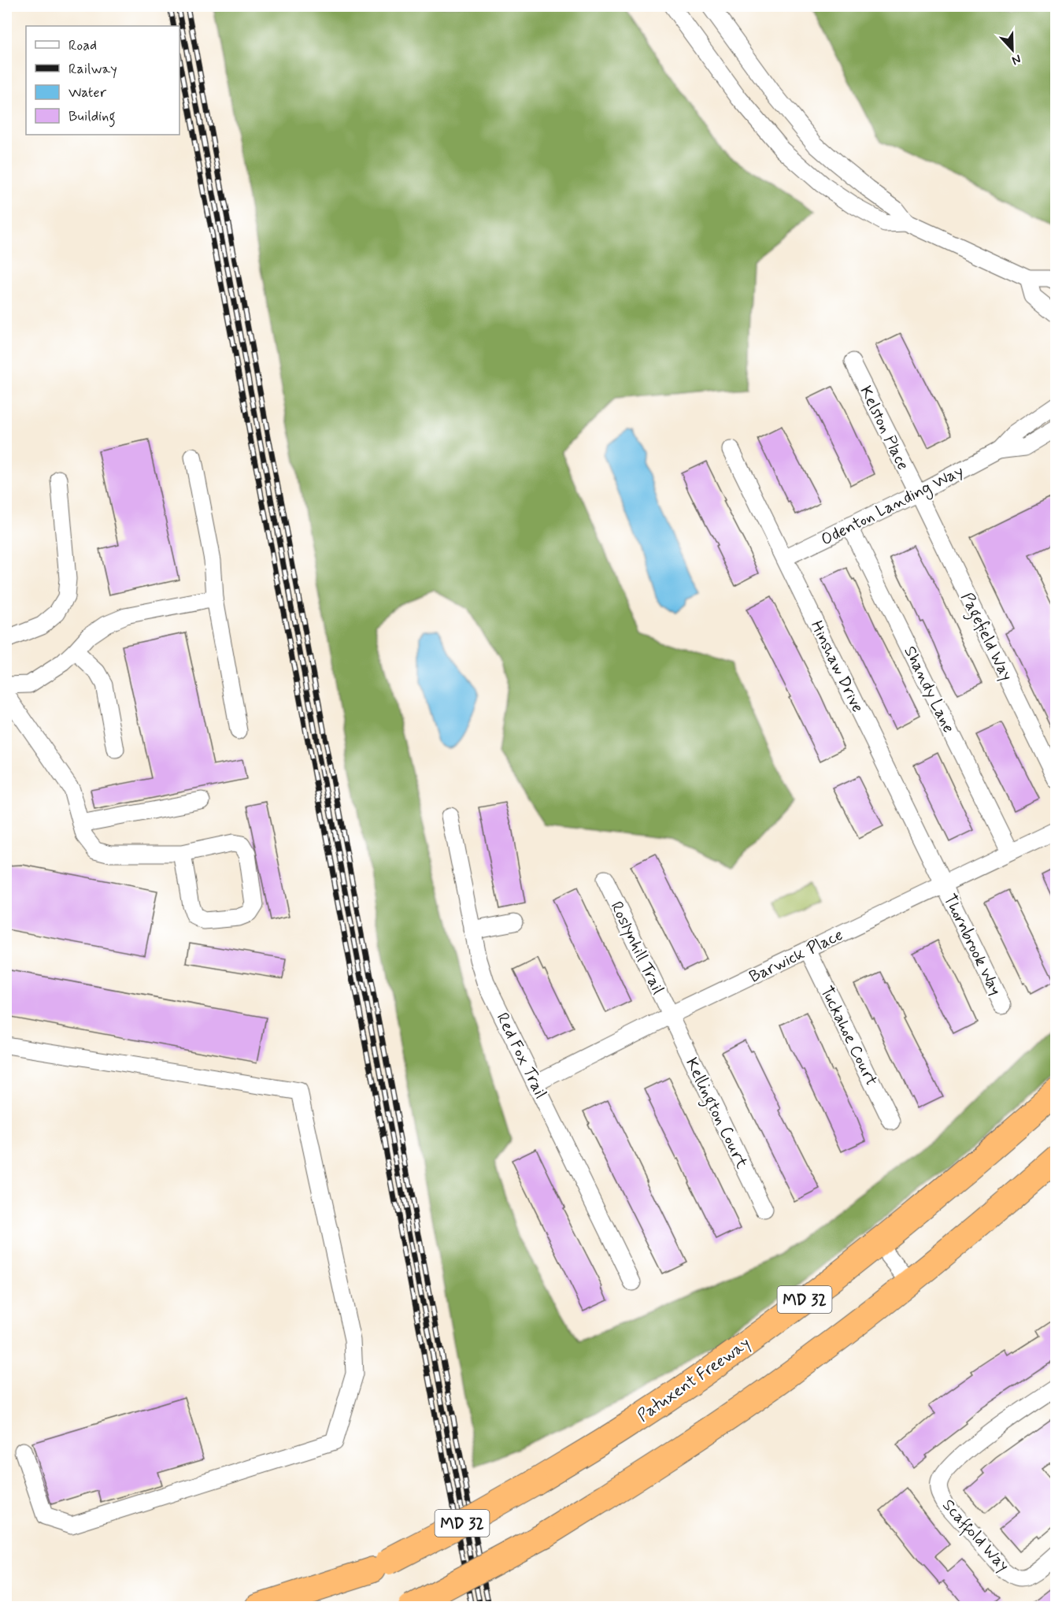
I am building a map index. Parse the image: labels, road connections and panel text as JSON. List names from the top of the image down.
{
  "streets": {
    "highway": ["MD 32", "Patuxent Freeway"],
    "street": [
      "Kelston Place",
      "Odenton Landing Way",
      "Pagefield Way",
      "Hinshaw Drive",
      "Shandy Lane",
      "Thornbrook Way",
      "Roslynhill Trail",
      "Barwick Place",
      "Tuckahoe Court",
      "Red Fox Trail",
      "Kellington Court",
      "Scaffold Way"
    ]
  },
  "crossings": [
    ["Kelston Place", "Odenton Landing Way"],
    ["Kelston Place", "Pagefield Way"],
    ["Odenton Landing Way", "Pagefield Way"],
    ["Odenton Landing Way", "Hinshaw Drive"],
    ["Odenton Landing Way", "Shandy Lane"],
    ["Hinshaw Drive", "Thornbrook Way"],
    ["Hinshaw Drive", "Barwick Place"],
    ["Shandy Lane", "Barwick Place"],
    ["Thornbrook Way", "Barwick Place"],
    ["Roslynhill Trail", "Barwick Place"],
    ["Roslynhill Trail", "Kellington Court"],
    ["Barwick Place", "Tuckahoe Court"],
    ["Barwick Place", "Red Fox Trail"],
    ["Barwick Place", "Kellington Court"]
  ],
  "legend": [
    "Road",
    "Railway",
    "Water",
    "Building"
  ],
  "north": "bottom"
}
